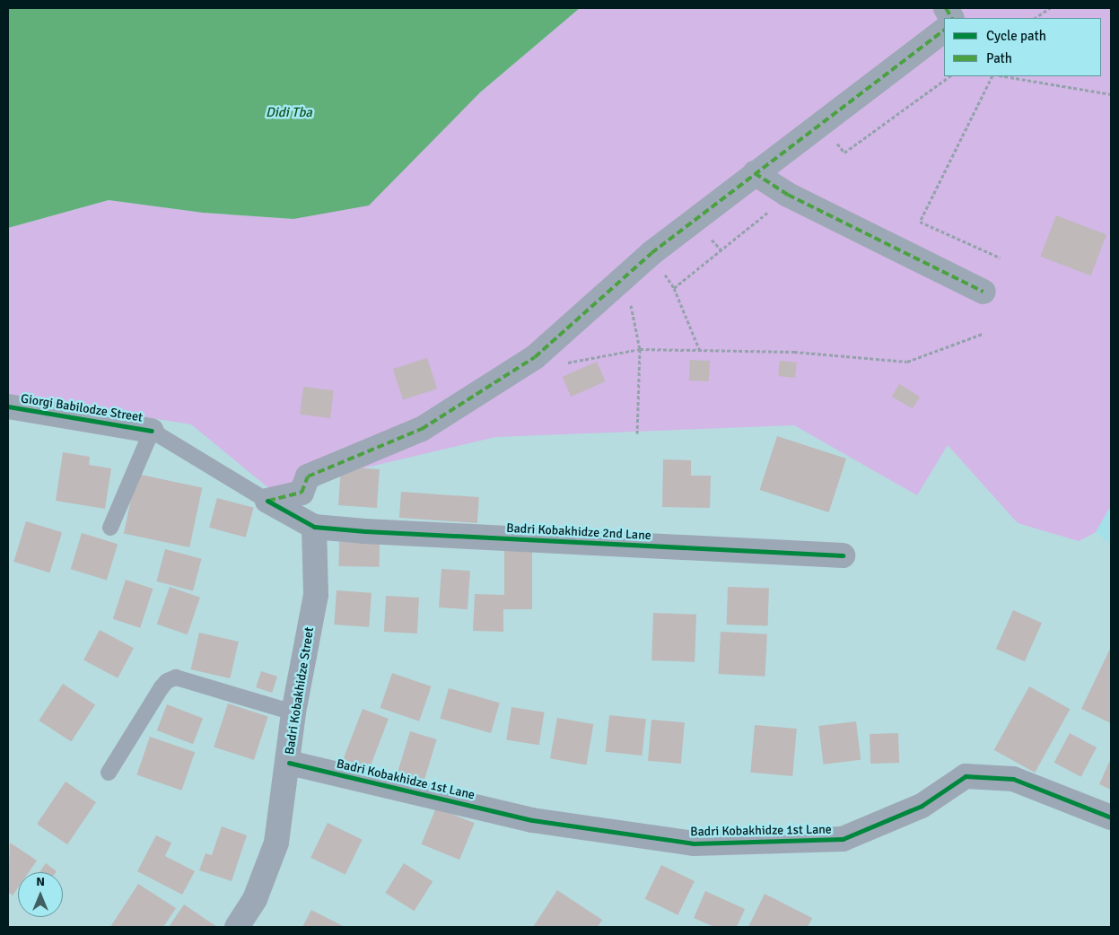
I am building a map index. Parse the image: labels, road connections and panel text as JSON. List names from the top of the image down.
{
  "streets": {
    "street": [
      "Giorgi Babilodze Street",
      "Badri Kobakhidze 2nd Lane",
      "Badri Kobakhidze Street",
      "Badri Kobakhidze 1st Lane"
    ]
  },
  "crossings": [
    ["Giorgi Babilodze Street", "Badri Kobakhidze 2nd Lane"],
    ["Giorgi Babilodze Street", "Badri Kobakhidze Street"],
    ["Badri Kobakhidze 2nd Lane", "Badri Kobakhidze Street"],
    ["Badri Kobakhidze Street", "Badri Kobakhidze 1st Lane"]
  ],
  "water": ["Didi Tba"],
  "legend": ["Cycle path", "Path"],
  "north": "top"
}
